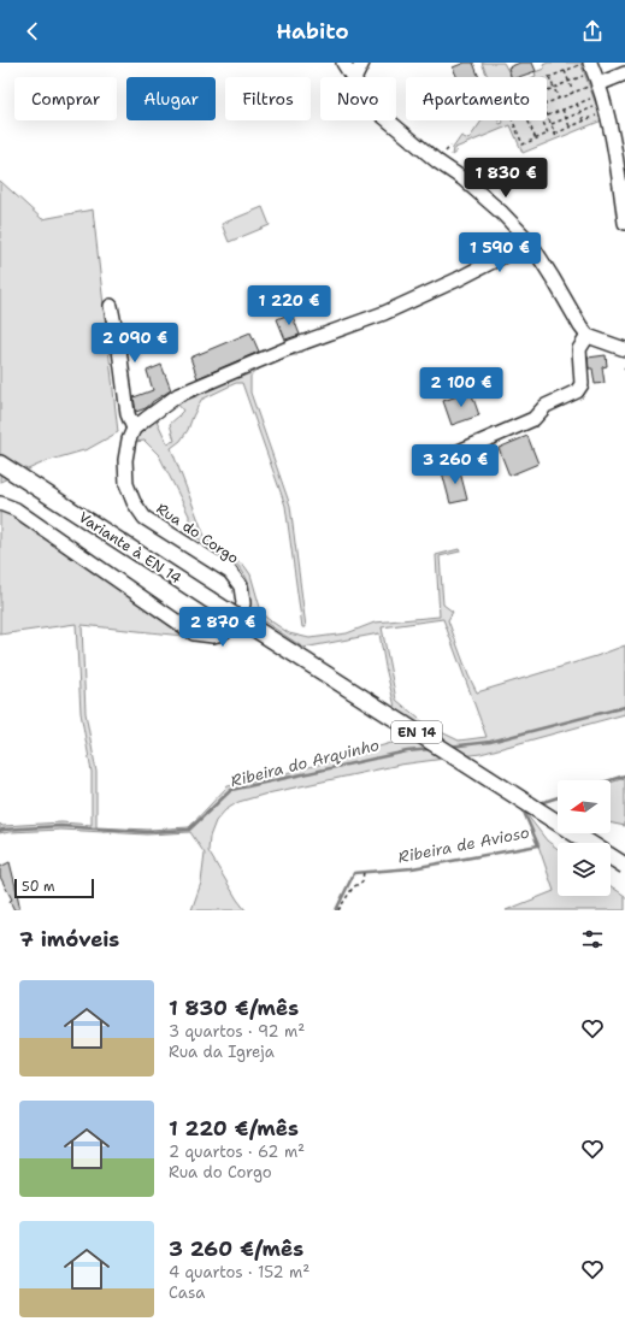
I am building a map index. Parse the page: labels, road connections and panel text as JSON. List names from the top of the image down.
{
  "streets": {
    "main road": ["Variante à EN 14", "EN 14"],
    "street": ["Rua do Corgo"]
  },
  "water": ["Ribeira do Arquinho", "Ribeira de Avioso"],
  "scale_bar": "50 m",
  "north": "left",
  "page": {
    "header": "Habito",
    "chip": [
      "Comprar",
      "Alugar",
      "Filtros",
      "Novo",
      "Apartamento"
    ],
    "price": [
      "1 830 €",
      "1 590 €",
      "1 220 €",
      "2 090 €",
      "2 100 €",
      "3 260 €",
      "2 870 €"
    ],
    "scale": "50 m",
    "heading": "7 imóveis",
    "list": [
      {
        "name": "1 830 €/mês",
        "note": "3 quartos · 92 m² · Rua da Igreja"
      },
      {
        "name": "1 220 €/mês",
        "note": "2 quartos · 62 m² · Rua do Corgo"
      },
      {
        "name": "3 260 €/mês",
        "note": "4 quartos · 152 m² · Casa"
      }
    ]
  }
}
